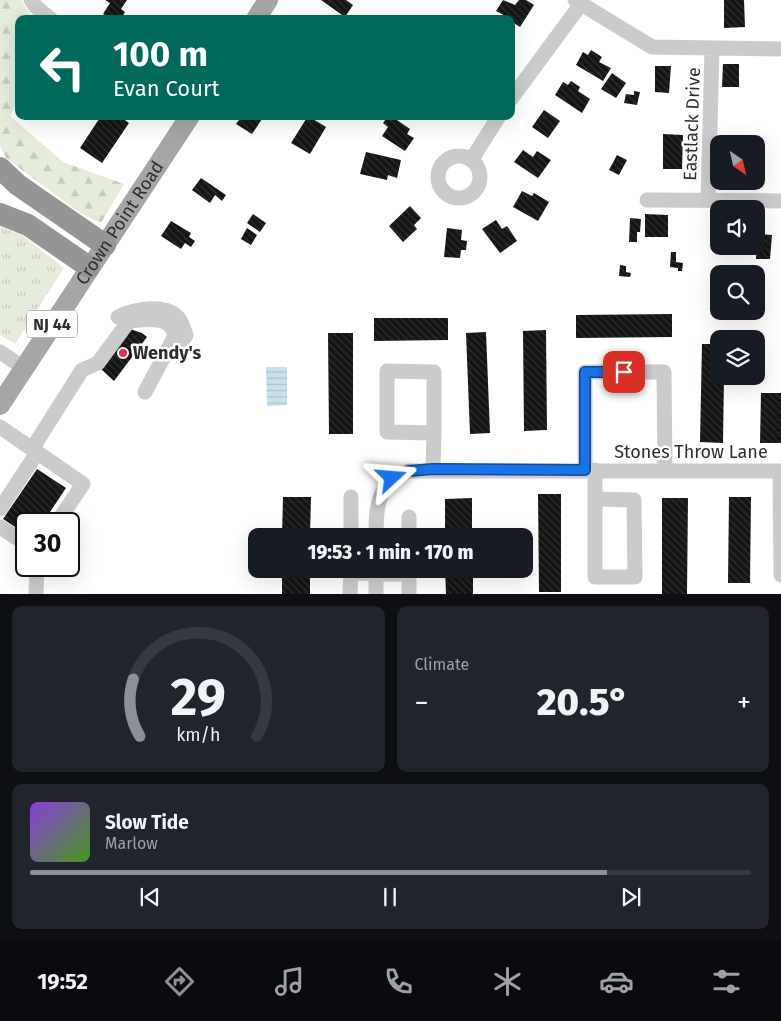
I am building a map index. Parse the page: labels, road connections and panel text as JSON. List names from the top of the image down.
{
  "streets": {
    "main road": ["Crown Point Road", "NJ 44"],
    "street": ["Eastlack Drive", "Stones Throw Lane"]
  },
  "places": ["Wendy's"],
  "north": "bottom right",
  "page": {
    "turn": ["100 m", "Evan Court"],
    "limit": "30",
    "trip": "19:53 · 1 min · 170 m",
    "tile": "Climate",
    "heat": ["−", "20.5°", "+"],
    "song": ["Slow Tide", "Marlow"],
    "tabs": "19:52",
    "gauge": ["29", "km/h"]
  }
}
